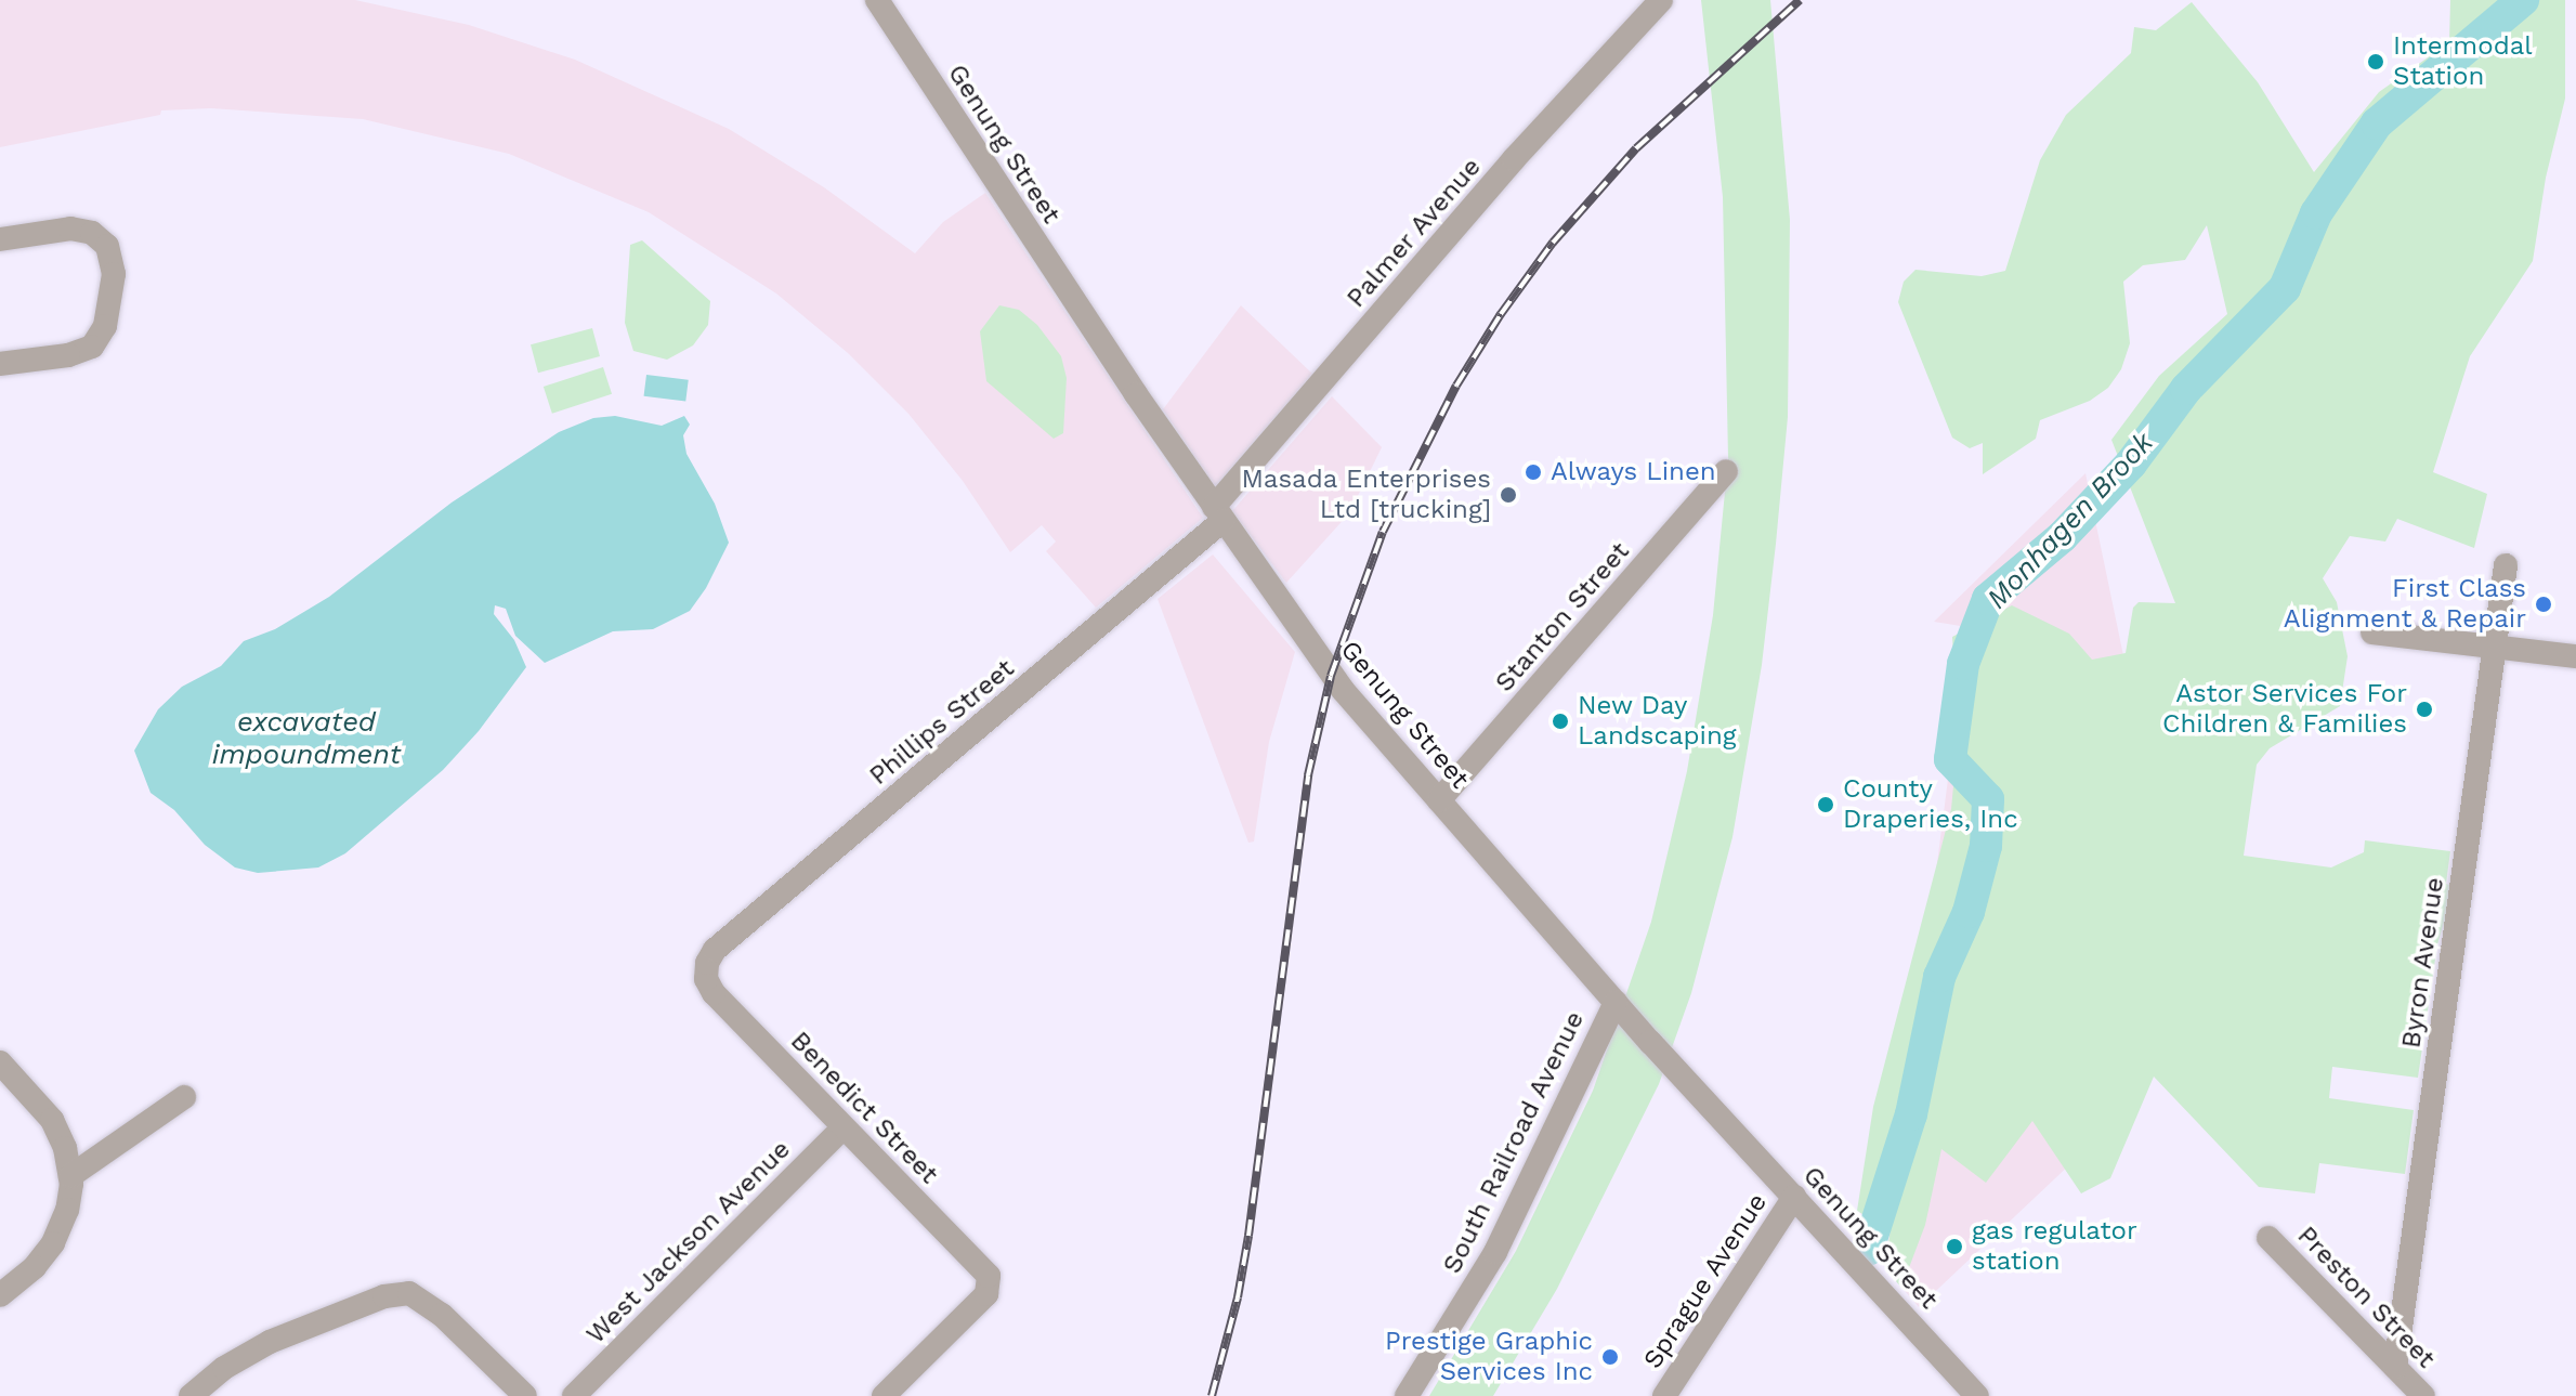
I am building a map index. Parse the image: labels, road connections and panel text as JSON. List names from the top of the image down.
{
  "streets": {
    "street": [
      "Genung Street",
      "Palmer Avenue",
      "Stanton Street",
      "Phillips Street",
      "Byron Avenue",
      "Benedict Street",
      "South Railroad Avenue",
      "West Jackson Avenue",
      "Sprague Avenue",
      "Preston Street"
    ]
  },
  "crossings": [
    ["Genung Street", "Palmer Avenue"],
    ["Genung Street", "Stanton Street"],
    ["Genung Street", "Phillips Street"],
    ["Genung Street", "South Railroad Avenue"],
    ["Genung Street", "Sprague Avenue"],
    ["Palmer Avenue", "Phillips Street"],
    ["Phillips Street", "Benedict Street"],
    ["Byron Avenue", "Preston Street"],
    ["Benedict Street", "West Jackson Avenue"]
  ],
  "water": ["Monhagen Brook", "excavated impoundment"],
  "places": [
    "Intermodal Station",
    "Always Linen",
    "Masada Enterprises Ltd [trucking]",
    "First Class Alignment & Repair",
    "Astor Services For Children & Families",
    "New Day Landscaping",
    "County Draperies, Inc",
    "gas regulator station",
    "Prestige Graphic Services Inc"
  ]
}
